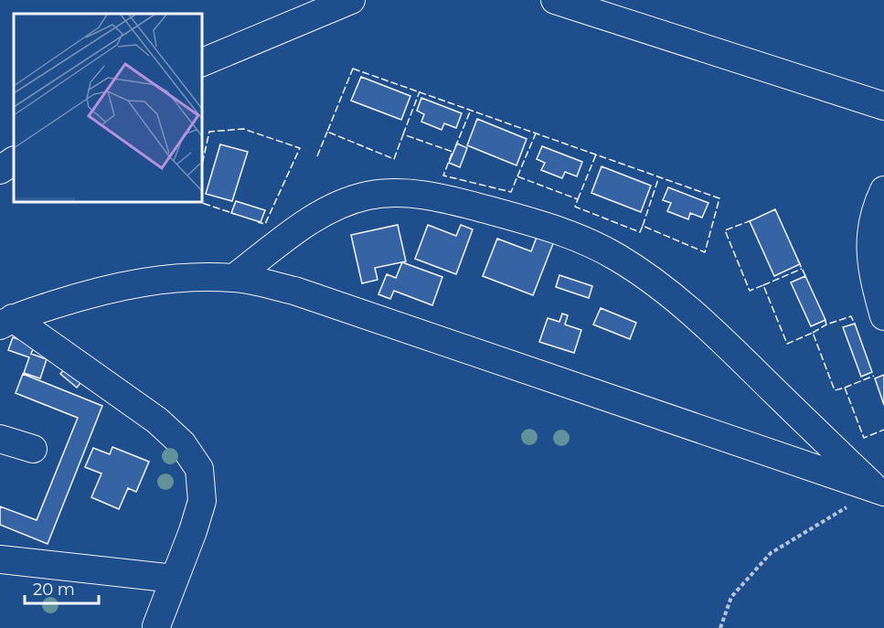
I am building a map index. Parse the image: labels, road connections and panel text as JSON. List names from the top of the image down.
{
  "scale_bar": "20 m"
}
